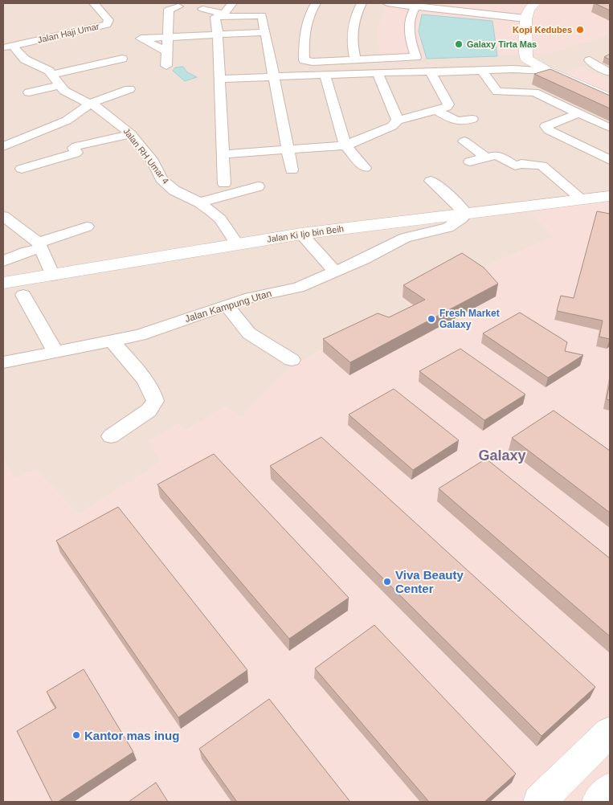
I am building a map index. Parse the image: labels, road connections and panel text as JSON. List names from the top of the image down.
{
  "streets": {
    "street": [
      "Jalan Haji Umar",
      "Jalan RH Umar 4",
      "Jalan Ki Ijo bin Beih",
      "Jalan Kampung Utan"
    ]
  },
  "crossings": [
    ["Jalan RH Umar 4", "Jalan Ki Ijo bin Beih"],
    ["Jalan Ki Ijo bin Beih", "Jalan Kampung Utan"]
  ],
  "districts": ["Galaxy"],
  "places": [
    "Kopi Kedubes",
    "Galaxy Tirta Mas",
    "Fresh Market Galaxy",
    "Viva Beauty Center",
    "Kantor mas inug"
  ]
}
